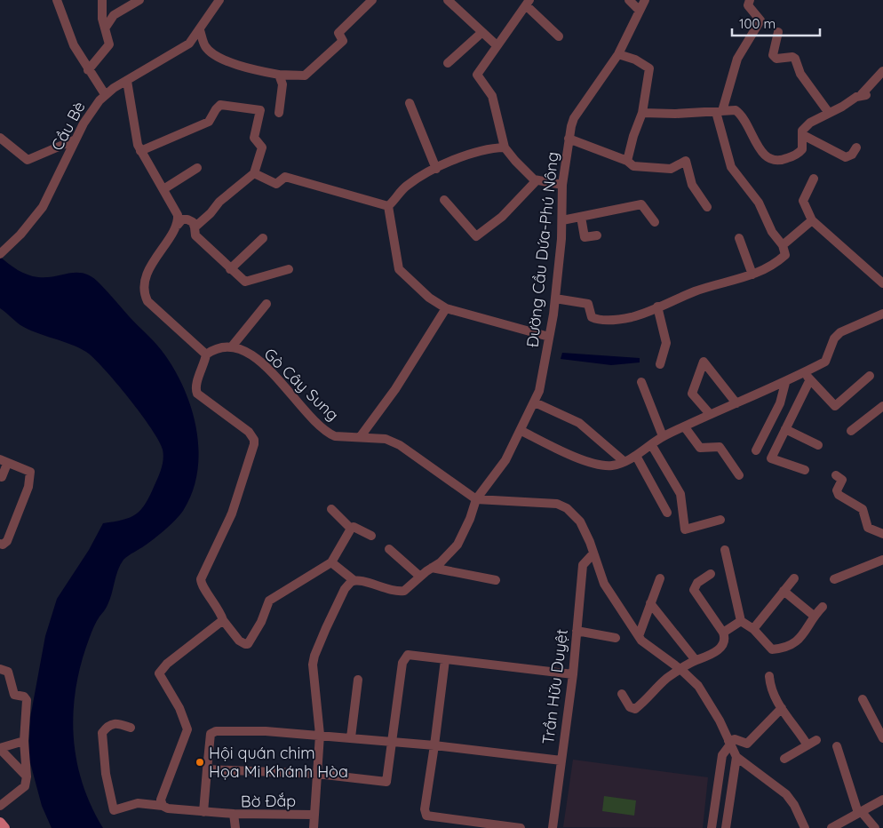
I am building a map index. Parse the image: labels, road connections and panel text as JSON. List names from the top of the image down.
{
  "streets": {
    "street": [
      "Cầu Bè",
      "Đường Cầu Dứa-Phú Nông",
      "Gò Cây Sung",
      "Trần Hữu Duyệt",
      "Bờ Đắp"
    ]
  },
  "crossings": [
    ["Đường Cầu Dứa-Phú Nông", "Gò Cây Sung"]
  ],
  "places": ["Hội quán chim Họa Mi Khánh Hòa"],
  "scale_bar": "100 m"
}
